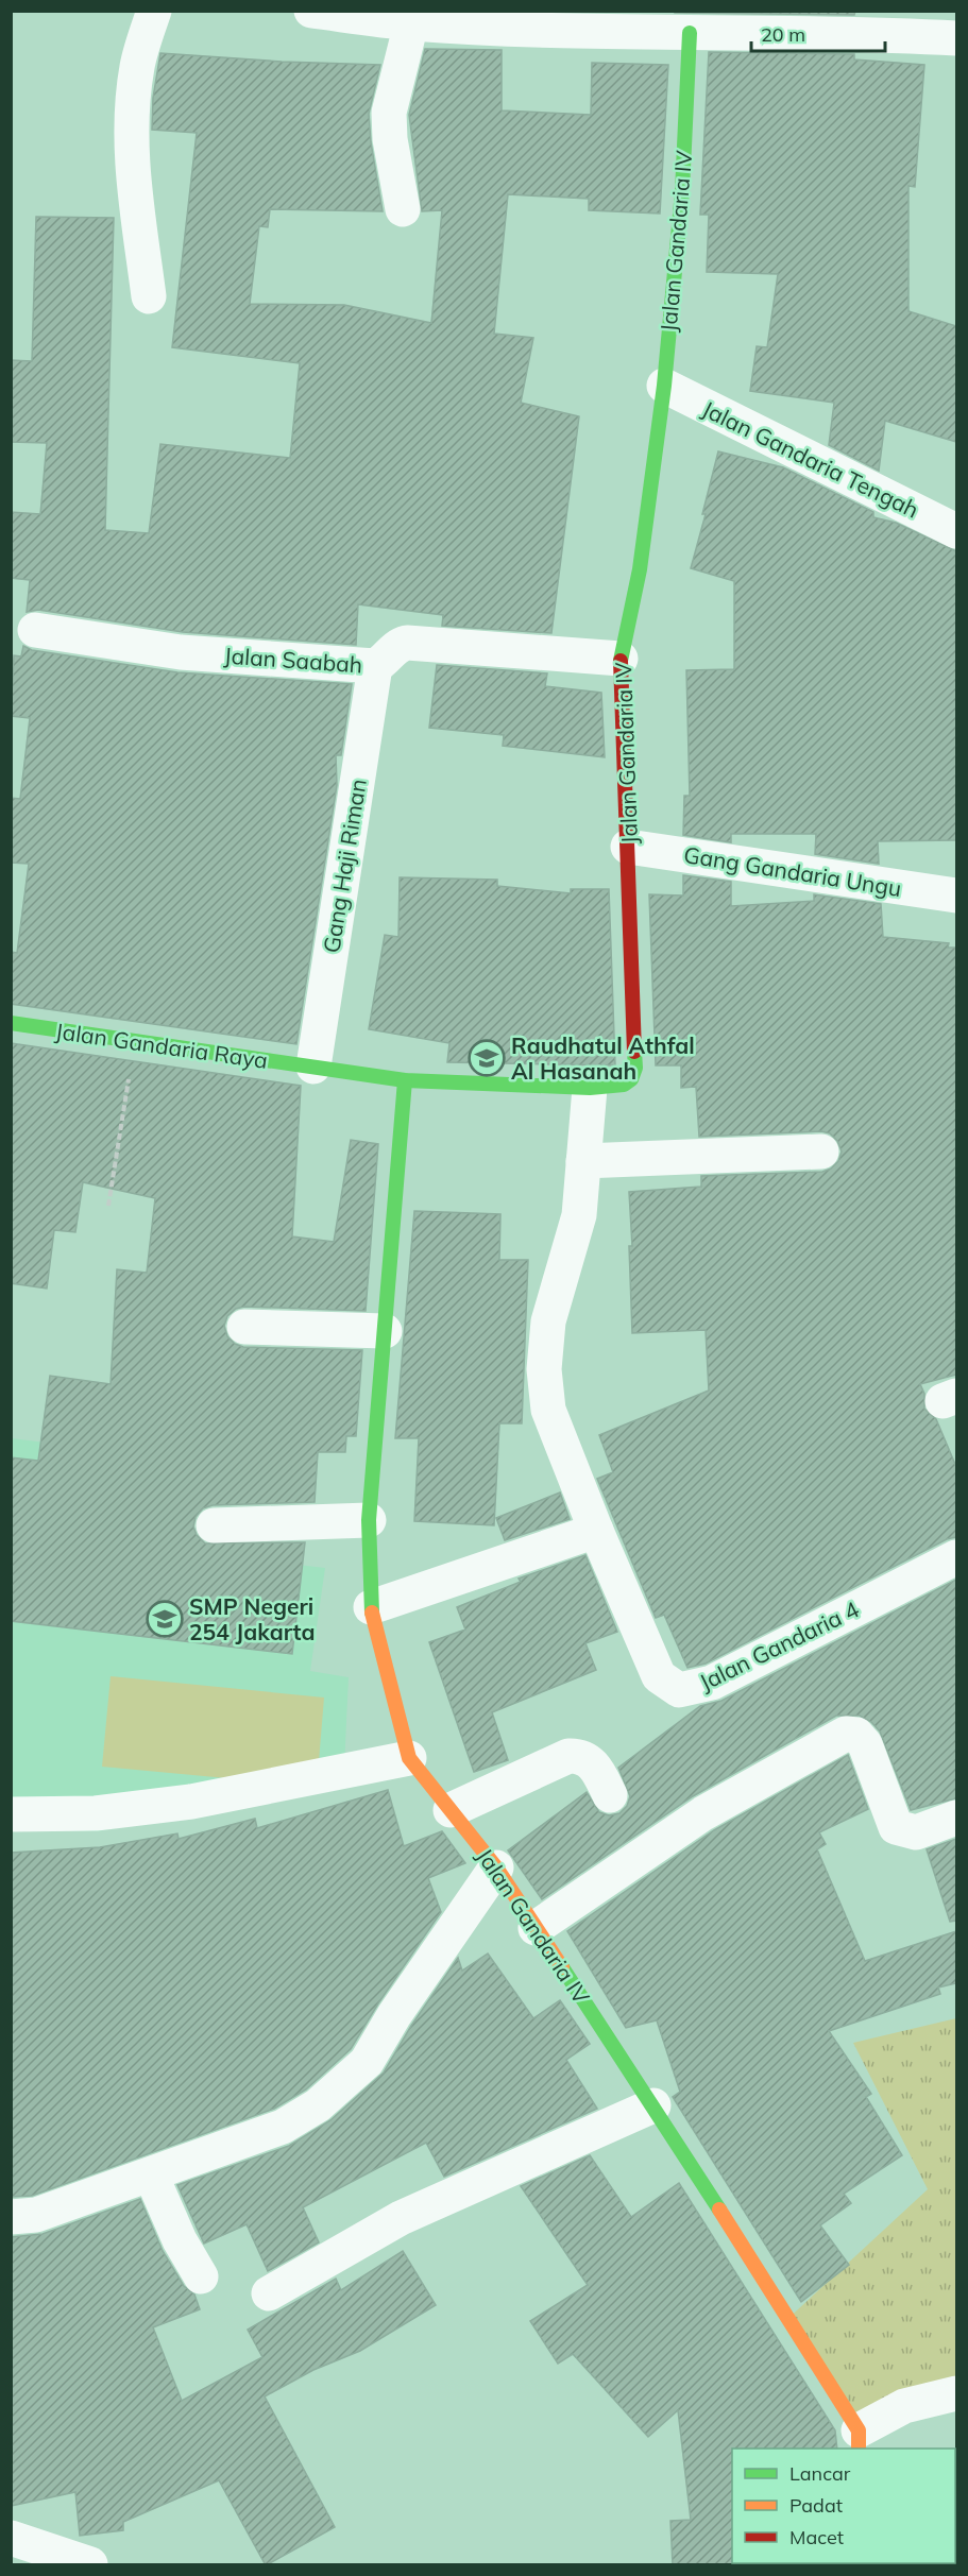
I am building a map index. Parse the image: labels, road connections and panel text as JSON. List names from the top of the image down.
{
  "streets": {
    "street": [
      "Jalan Gandaria IV",
      "Jalan Gandaria Tengah",
      "Jalan Saabah",
      "Gang Haji Riman",
      "Gang Gandaria Ungu",
      "Jalan Gandaria Raya",
      "Jalan Gandaria 4"
    ]
  },
  "crossings": [
    ["Jalan Gandaria IV", "Jalan Gandaria Tengah"],
    ["Jalan Gandaria IV", "Jalan Saabah"],
    ["Jalan Gandaria IV", "Gang Haji Riman"],
    ["Jalan Gandaria IV", "Gang Gandaria Ungu"],
    ["Jalan Gandaria IV", "Jalan Gandaria Raya"],
    ["Jalan Gandaria IV", "Jalan Gandaria 4"],
    ["Jalan Saabah", "Gang Haji Riman"],
    ["Gang Haji Riman", "Jalan Gandaria Raya"]
  ],
  "places": {
    "school or university": ["Raudhatul Athfal Al Hasanah", "SMP Negeri 254 Jakarta"]
  },
  "legend": ["Lancar", "Padat", "Macet"],
  "scale_bar": "20 m"
}
